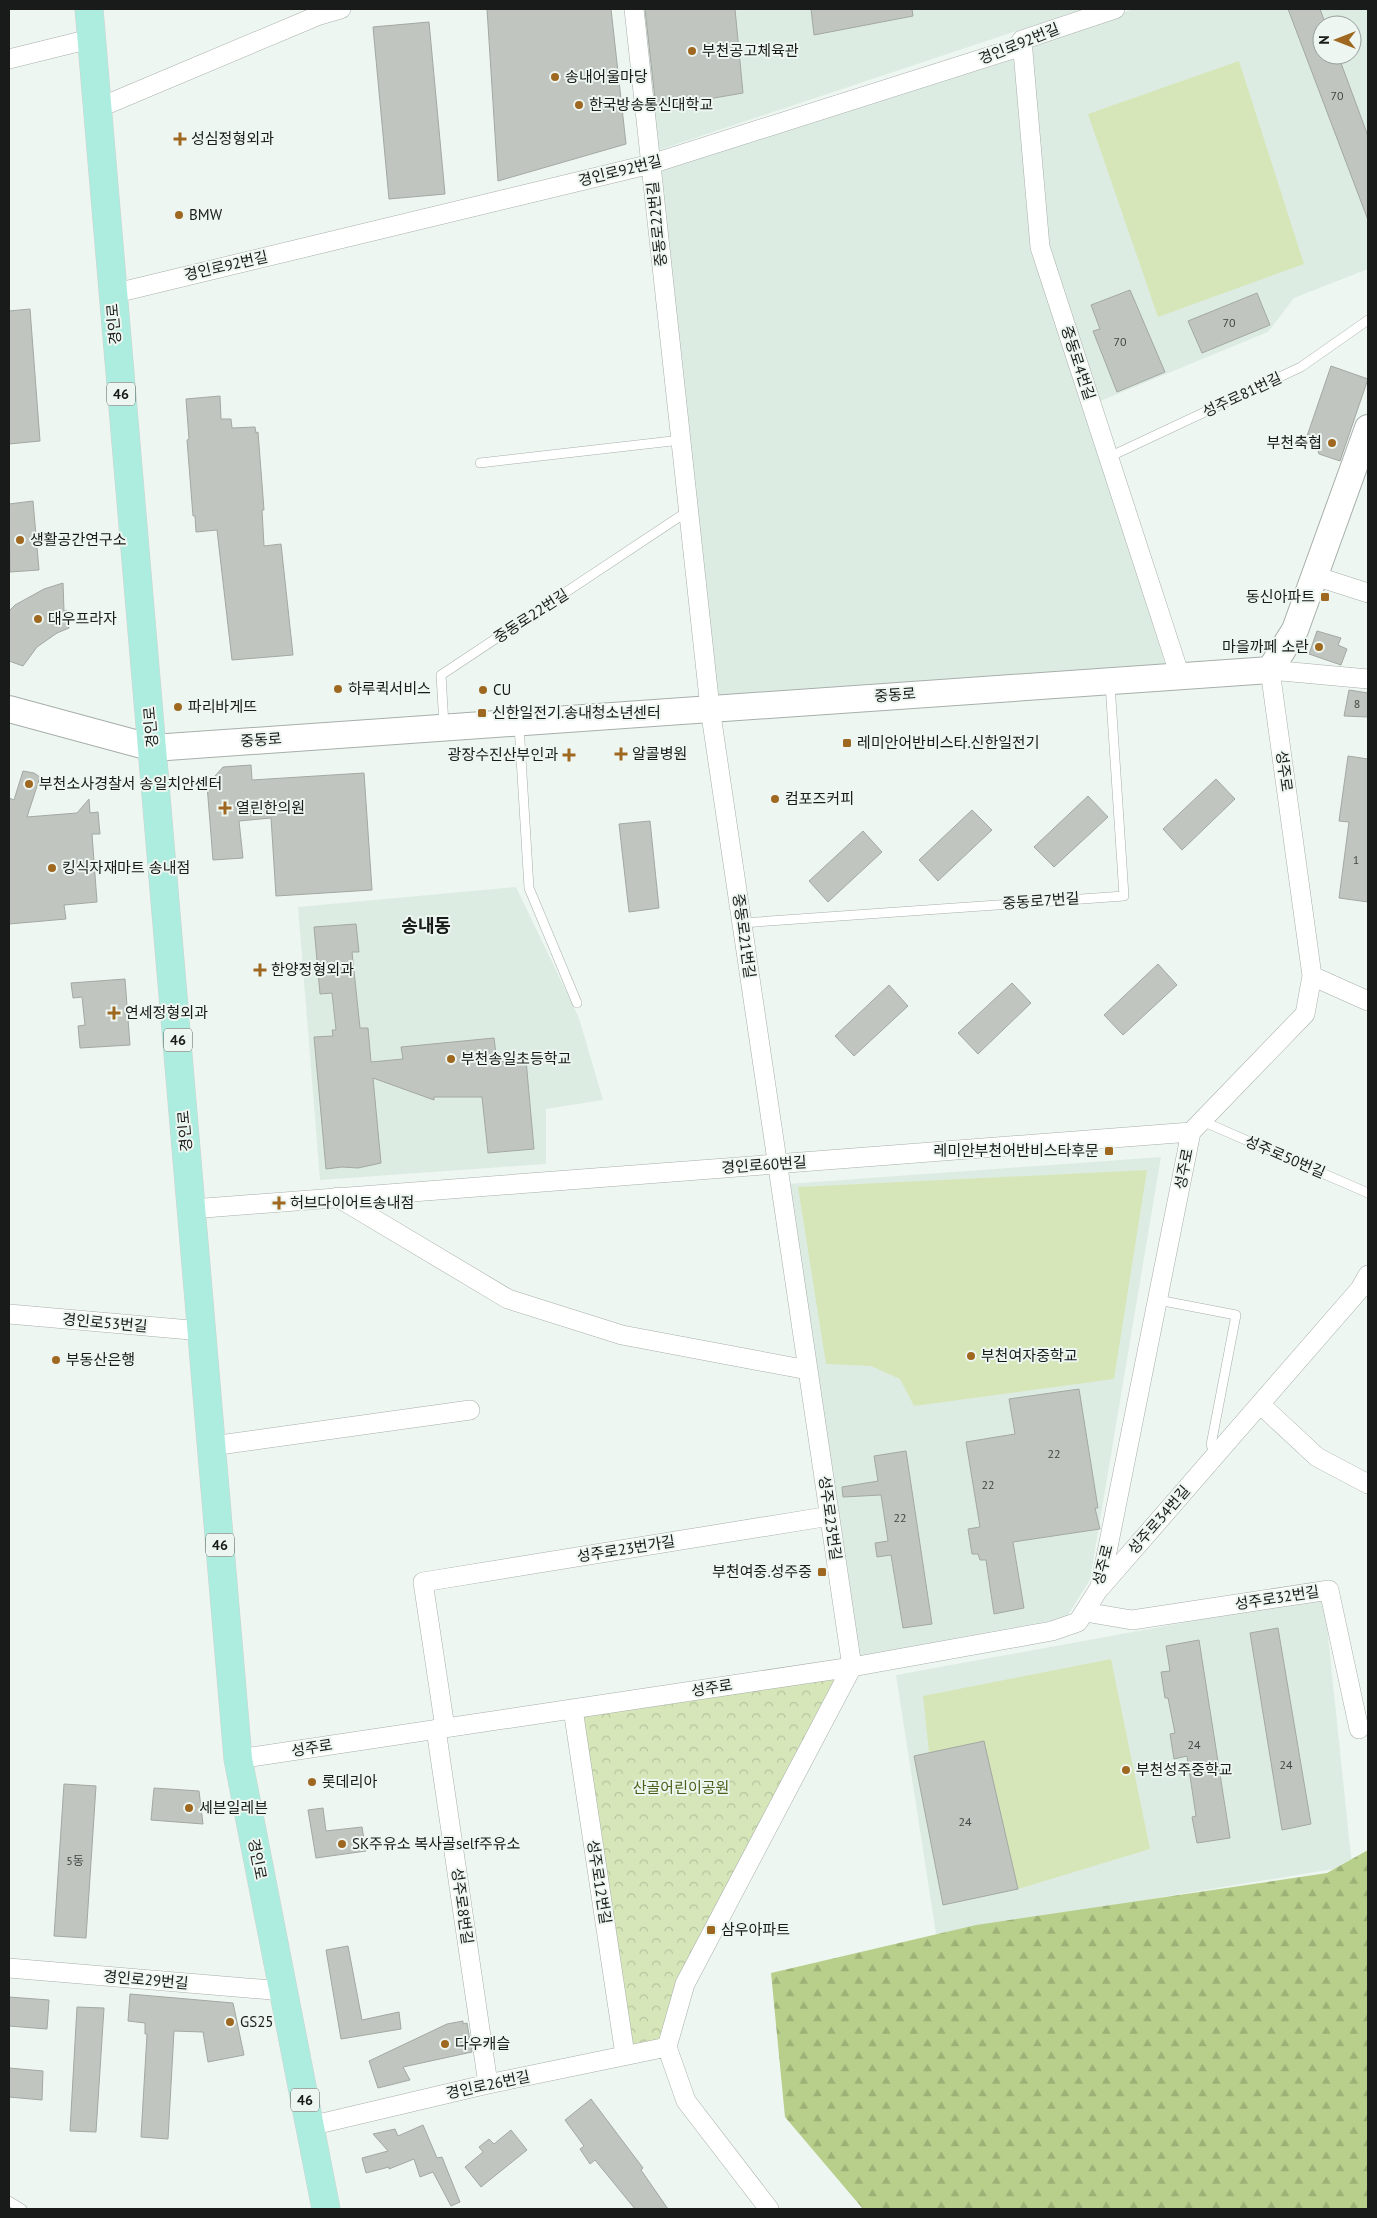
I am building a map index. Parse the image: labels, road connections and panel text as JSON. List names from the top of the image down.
{
  "streets": {
    "main road": ["경인로", "46"],
    "street": [
      "경인로92번길",
      "중동로22번길",
      "중동로4번길",
      "중동로",
      "성주로",
      "중동로21번길",
      "경인로60번길",
      "경인로53번길",
      "성주로23번길",
      "성주로34번길",
      "성주로23번가길",
      "성주로32번길",
      "성주로12번길",
      "성주로8번길",
      "경인로29번길",
      "경인로26번길"
    ],
    "lane": ["성주로81번길", "중동로7번길", "성주로50번길"]
  },
  "crossings": [
    ["경인로92번길", "중동로22번길"],
    ["경인로92번길", "경인로"],
    ["경인로92번길", "중동로4번길"],
    ["중동로22번길", "중동로"],
    ["중동로22번길", "중동로21번길"],
    ["경인로", "중동로"],
    ["경인로", "성주로"],
    ["경인로", "경인로60번길"],
    ["경인로", "경인로53번길"],
    ["경인로", "경인로29번길"],
    ["경인로", "경인로26번길"],
    ["중동로4번길", "성주로81번길"],
    ["중동로4번길", "중동로"],
    ["중동로", "성주로"],
    ["중동로", "중동로7번길"],
    ["중동로", "중동로21번길"],
    ["성주로", "성주로50번길"],
    ["성주로", "경인로60번길"],
    ["성주로", "성주로23번길"],
    ["성주로", "성주로34번길"],
    ["성주로", "성주로23번가길"],
    ["성주로", "성주로32번길"],
    ["성주로", "성주로12번길"],
    ["성주로", "성주로8번길"],
    ["중동로7번길", "중동로21번길"],
    ["중동로21번길", "경인로60번길"],
    ["중동로21번길", "성주로23번길"],
    ["성주로50번길", "경인로60번길"],
    ["경인로60번길", "성주로23번길"],
    ["성주로23번길", "성주로23번가길"],
    ["성주로23번가길", "성주로8번길"],
    ["성주로12번길", "경인로26번길"],
    ["성주로8번길", "경인로26번길"]
  ],
  "districts": ["송내동"],
  "parks": ["산골어린이공원"],
  "places": {
    "other": [
      "부천공고체육관",
      "송내어울마당",
      "한국방송통신대학교",
      "BMW",
      "부천축협",
      "생활공간연구소",
      "대우프라자",
      "마을까페 소란",
      "하루퀵서비스",
      "CU",
      "파리바게뜨",
      "부천소사경찰서 송일치안센터",
      "컴포즈커피",
      "킹식자재마트 송내점",
      "부천송일초등학교",
      "부천여자중학교",
      "부동산은행",
      "부천성주중학교",
      "롯데리아",
      "세븐일레븐",
      "SK주유소 복사골self주유소",
      "GS25",
      "다우캐슬"
    ],
    "health": [
      "성심정형외과",
      "알콜병원",
      "광장수진산부인과",
      "열린한의원",
      "한양정형외과",
      "연세정형외과",
      "허브다이어트송내점"
    ],
    "transit": [
      "동신아파트",
      "신한일전기.송내청소년센터",
      "레미안어반비스타.신한일전기",
      "레미안부천어반비스타후문",
      "부천여중.성주중",
      "삼우아파트"
    ]
  },
  "house_numbers": [
    "70",
    "70",
    "70",
    "8",
    "1",
    "22",
    "22",
    "22",
    "24",
    "24",
    "24",
    "5동"
  ],
  "north": "left"
}
